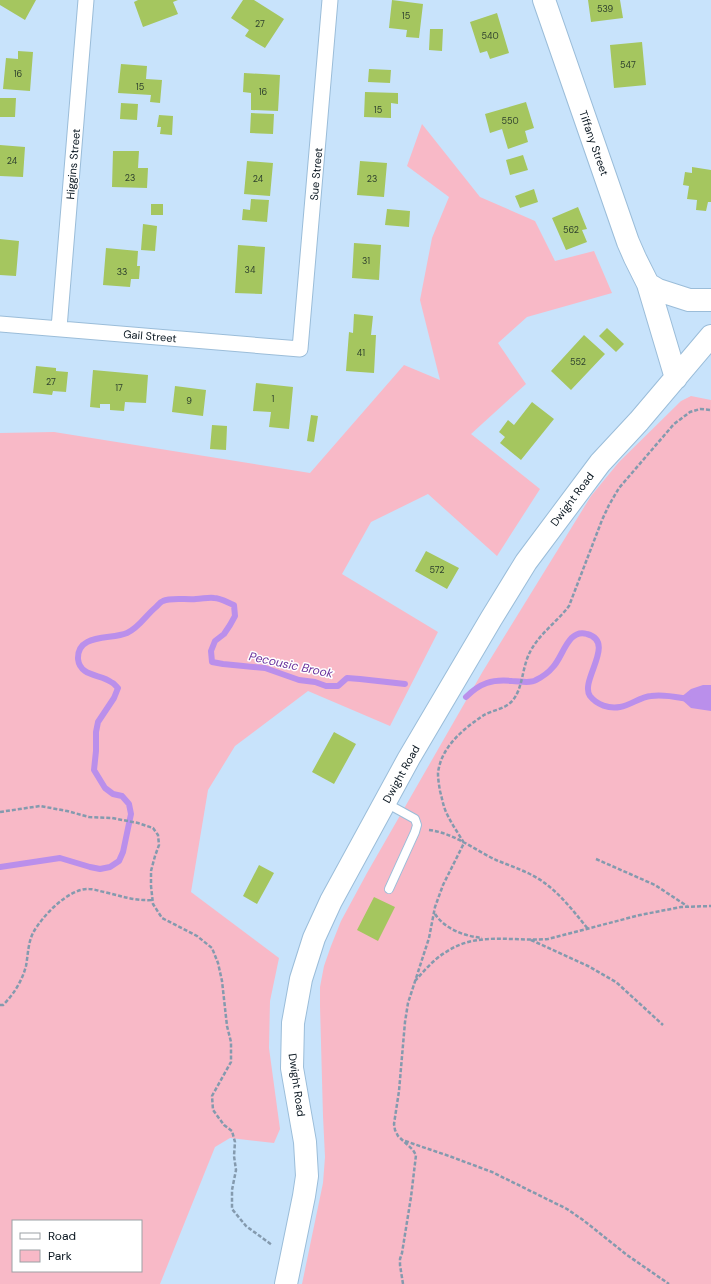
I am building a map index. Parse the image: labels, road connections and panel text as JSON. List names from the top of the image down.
{
  "streets": {
    "main road": ["Tiffany Street", "Dwight Road"],
    "street": ["Higgins Street", "Sue Street", "Gail Street"]
  },
  "crossings": [
    ["Tiffany Street", "Dwight Road"],
    ["Higgins Street", "Gail Street"],
    ["Sue Street", "Gail Street"]
  ],
  "water": ["Pecousic Brook"],
  "house_numbers": [
    "539",
    "15",
    "27",
    "540",
    "547",
    "16",
    "15",
    "16",
    "15",
    "550",
    "24",
    "23",
    "24",
    "23",
    "562",
    "31",
    "34",
    "33",
    "41",
    "552",
    "27",
    "17",
    "1",
    "9",
    "572"
  ],
  "legend": ["Road", "Park"]
}
